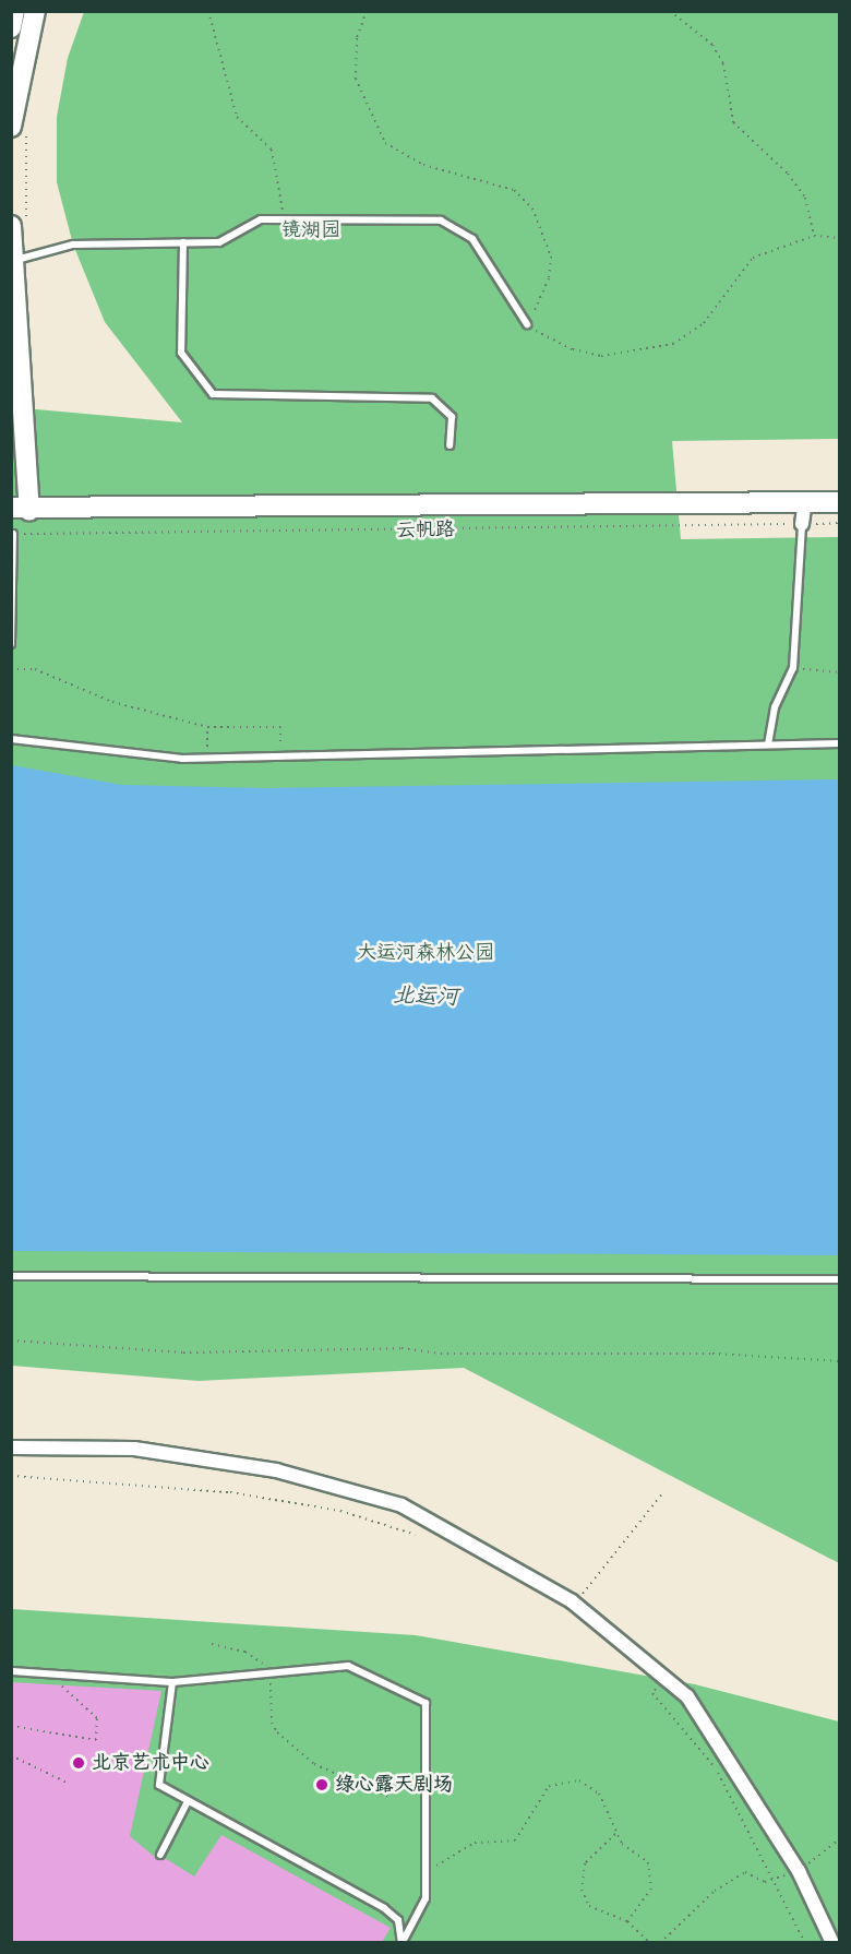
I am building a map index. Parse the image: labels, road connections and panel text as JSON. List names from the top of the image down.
{
  "streets": {
    "street": ["云帆路"]
  },
  "water": ["北运河"],
  "parks": ["镜湖园", "大运河森林公园"],
  "places": ["北京艺术中心", "绿心露天剧场"]
}
